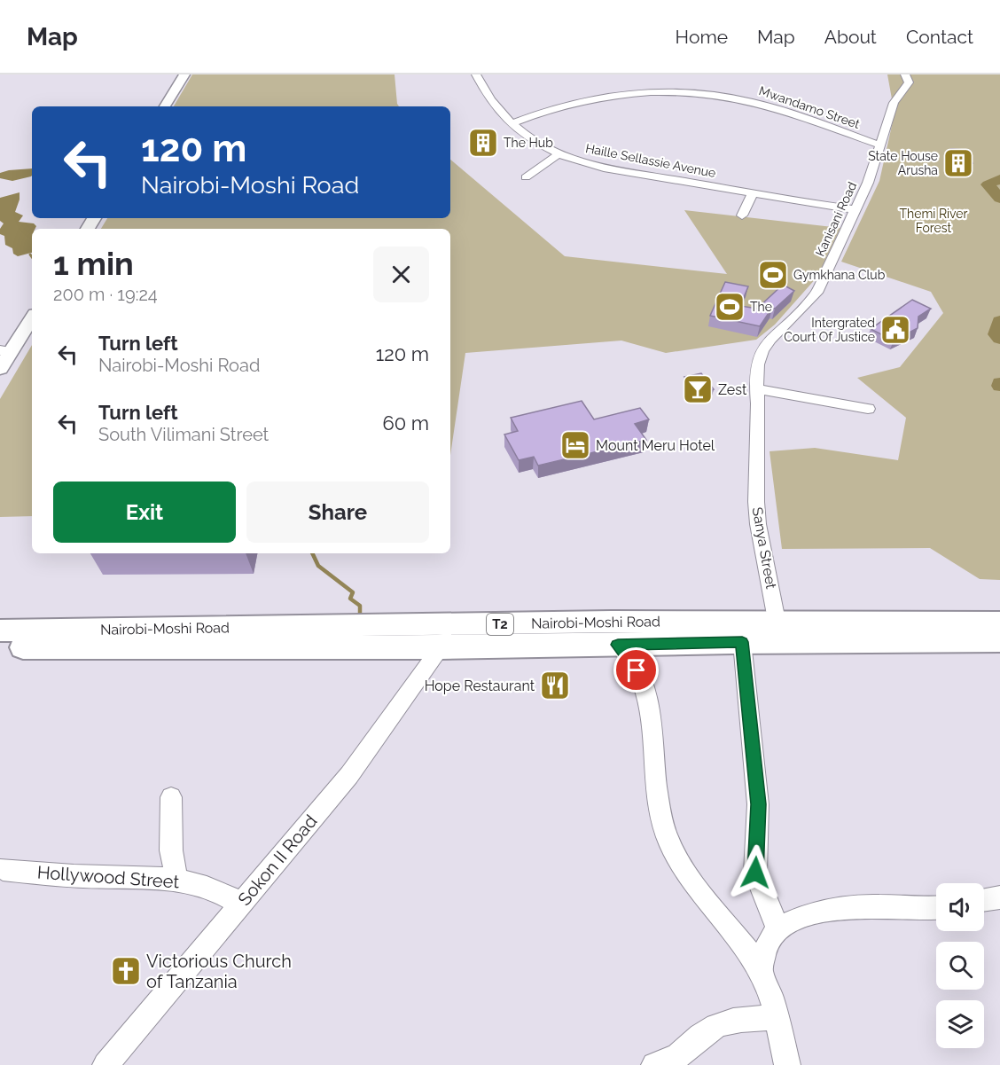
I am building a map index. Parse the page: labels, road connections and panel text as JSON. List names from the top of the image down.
{
  "streets": {
    "highway": ["Nairobi-Moshi Road", "T2"],
    "street": [
      "Mwandamo Street",
      "Haille Sellassie Avenue",
      "Kanisani Road",
      "Sanya Street",
      "Sokon II Road",
      "Hollywood Street"
    ]
  },
  "crossings": [
    ["Mwandamo Street", "Haille Sellassie Avenue"],
    ["Mwandamo Street", "Kanisani Road"],
    ["Haille Sellassie Avenue", "Kanisani Road"],
    ["Kanisani Road", "Sanya Street"],
    ["Sanya Street", "Nairobi-Moshi Road"],
    ["Nairobi-Moshi Road", "Sokon II Road"],
    ["Sokon II Road", "Hollywood Street"]
  ],
  "parks": ["Themi River Forest"],
  "places": {
    "building": ["The Hub", "State House Arusha"],
    "sports": ["Gymkhana Club", "The"],
    "public building": ["Intergrated Court Of Justice"],
    "bar": ["Zest"],
    "hotel": ["Mount Meru Hotel"],
    "restaurant": ["Hope Restaurant"],
    "church": ["Victorious Church of Tanzania"]
  },
  "page": {
    "header": "Map",
    "nav": [
      "Home",
      "Map",
      "About",
      "Contact"
    ],
    "turn": ["120 m", "Nairobi-Moshi Road"],
    "heading": ["1 min", "200 m · 19:24"],
    "list": [
      {
        "name": "Turn left",
        "note": "Nairobi-Moshi Road",
        "value": "120 m"
      },
      {
        "name": "Turn left",
        "note": "South Vilimani Street",
        "value": "60 m"
      }
    ],
    "buttons": ["Exit", "Share"]
  }
}
